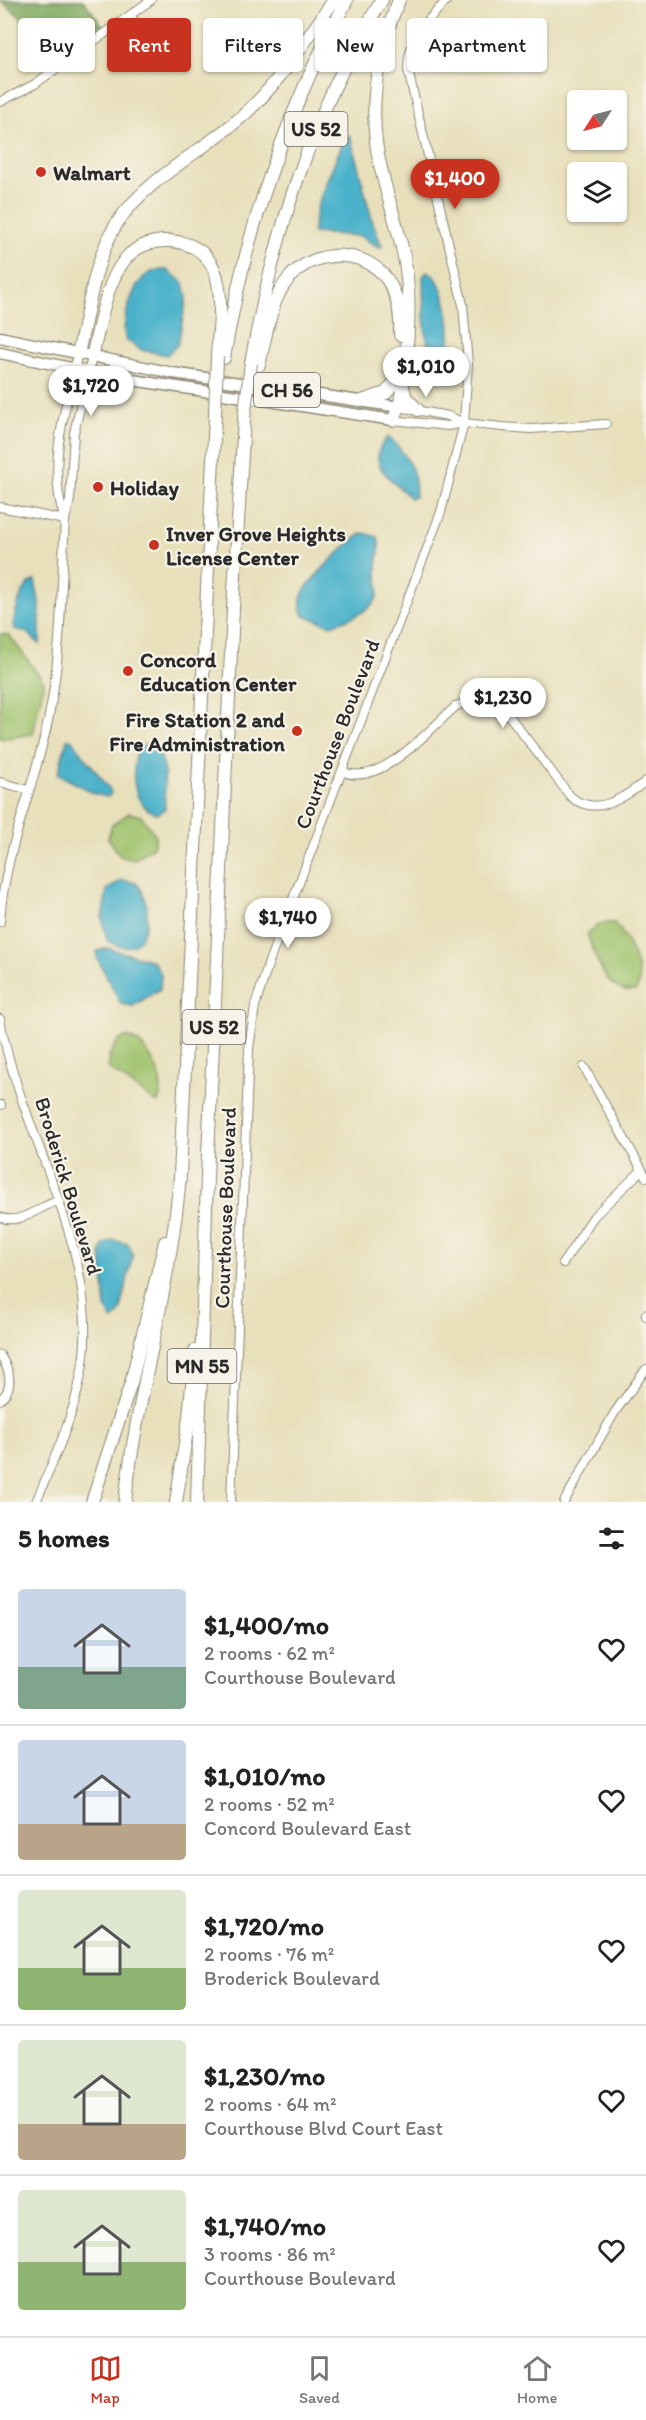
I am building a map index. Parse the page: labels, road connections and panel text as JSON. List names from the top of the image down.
{
  "streets": {
    "highway": ["US 52", "MN 55"],
    "main road": ["CH 56"],
    "street": ["Courthouse Boulevard", "Broderick Boulevard"]
  },
  "crossings": [
    ["US 52", "MN 55"]
  ],
  "places": [
    "Walmart",
    "Holiday",
    "Inver Grove Heights License Center",
    "Concord Education Center",
    "Fire Station 2 and Fire Administration"
  ],
  "north": "bottom left",
  "page": {
    "chip": [
      "Buy",
      "Rent",
      "Filters",
      "New",
      "Apartment"
    ],
    "price": [
      "$1,400",
      "$1,010",
      "$1,720",
      "$1,230",
      "$1,740"
    ],
    "heading": "5 homes",
    "list": [
      {
        "name": "$1,400/mo",
        "note": "2 rooms · 62 m² · Courthouse Boulevard"
      },
      {
        "name": "$1,010/mo",
        "note": "2 rooms · 52 m² · Concord Boulevard East"
      },
      {
        "name": "$1,720/mo",
        "note": "2 rooms · 76 m² · Broderick Boulevard"
      },
      {
        "name": "$1,230/mo",
        "note": "2 rooms · 64 m² · Courthouse Blvd Court East"
      },
      {
        "name": "$1,740/mo",
        "note": "3 rooms · 86 m² · Courthouse Boulevard"
      }
    ],
    "tabs": ["Map", "Saved", "Home"]
  }
}
